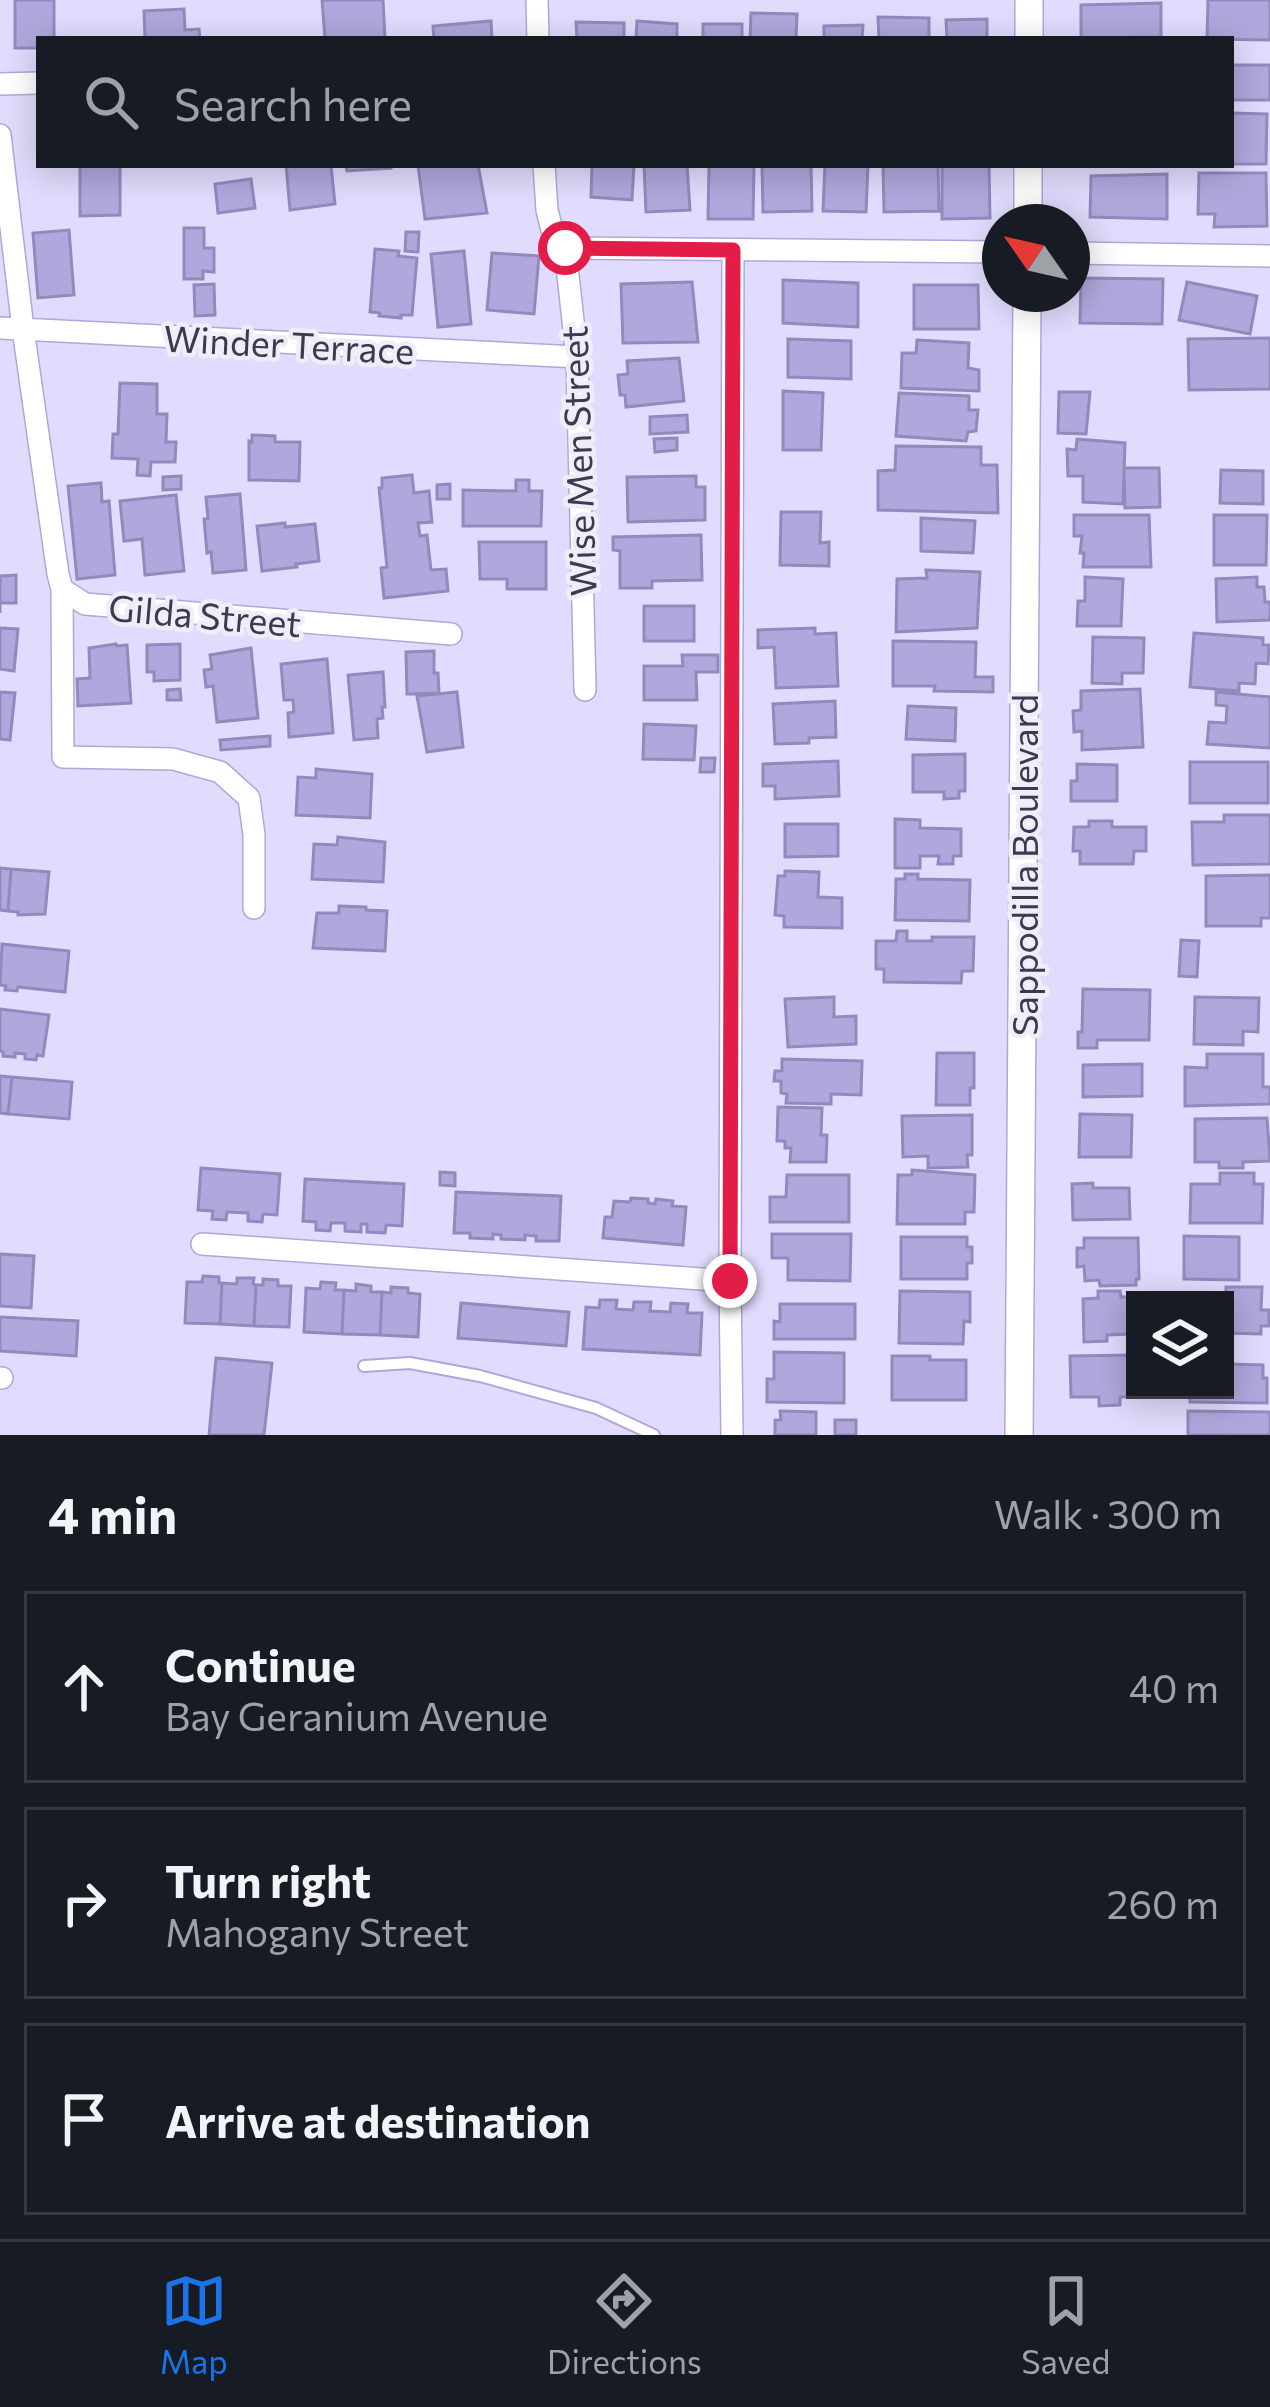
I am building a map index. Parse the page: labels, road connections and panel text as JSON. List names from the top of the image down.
{
  "streets": {
    "street": [
      "Winder Terrace",
      "Wise Men Street",
      "Gilda Street",
      "Sappodilla Boulevard"
    ]
  },
  "crossings": [
    ["Winder Terrace", "Wise Men Street"],
    ["Winder Terrace", "Gilda Street"]
  ],
  "north": "top left",
  "page": {
    "search": "Search here",
    "heading": ["4 min", "Walk · 300 m"],
    "list": [
      ["Continue", "Bay Geranium Avenue", "40 m"],
      ["Turn right", "Mahogany Street", "260 m"],
      "Arrive at destination"
    ],
    "nav": ["Map", "Directions", "Saved"]
  }
}
